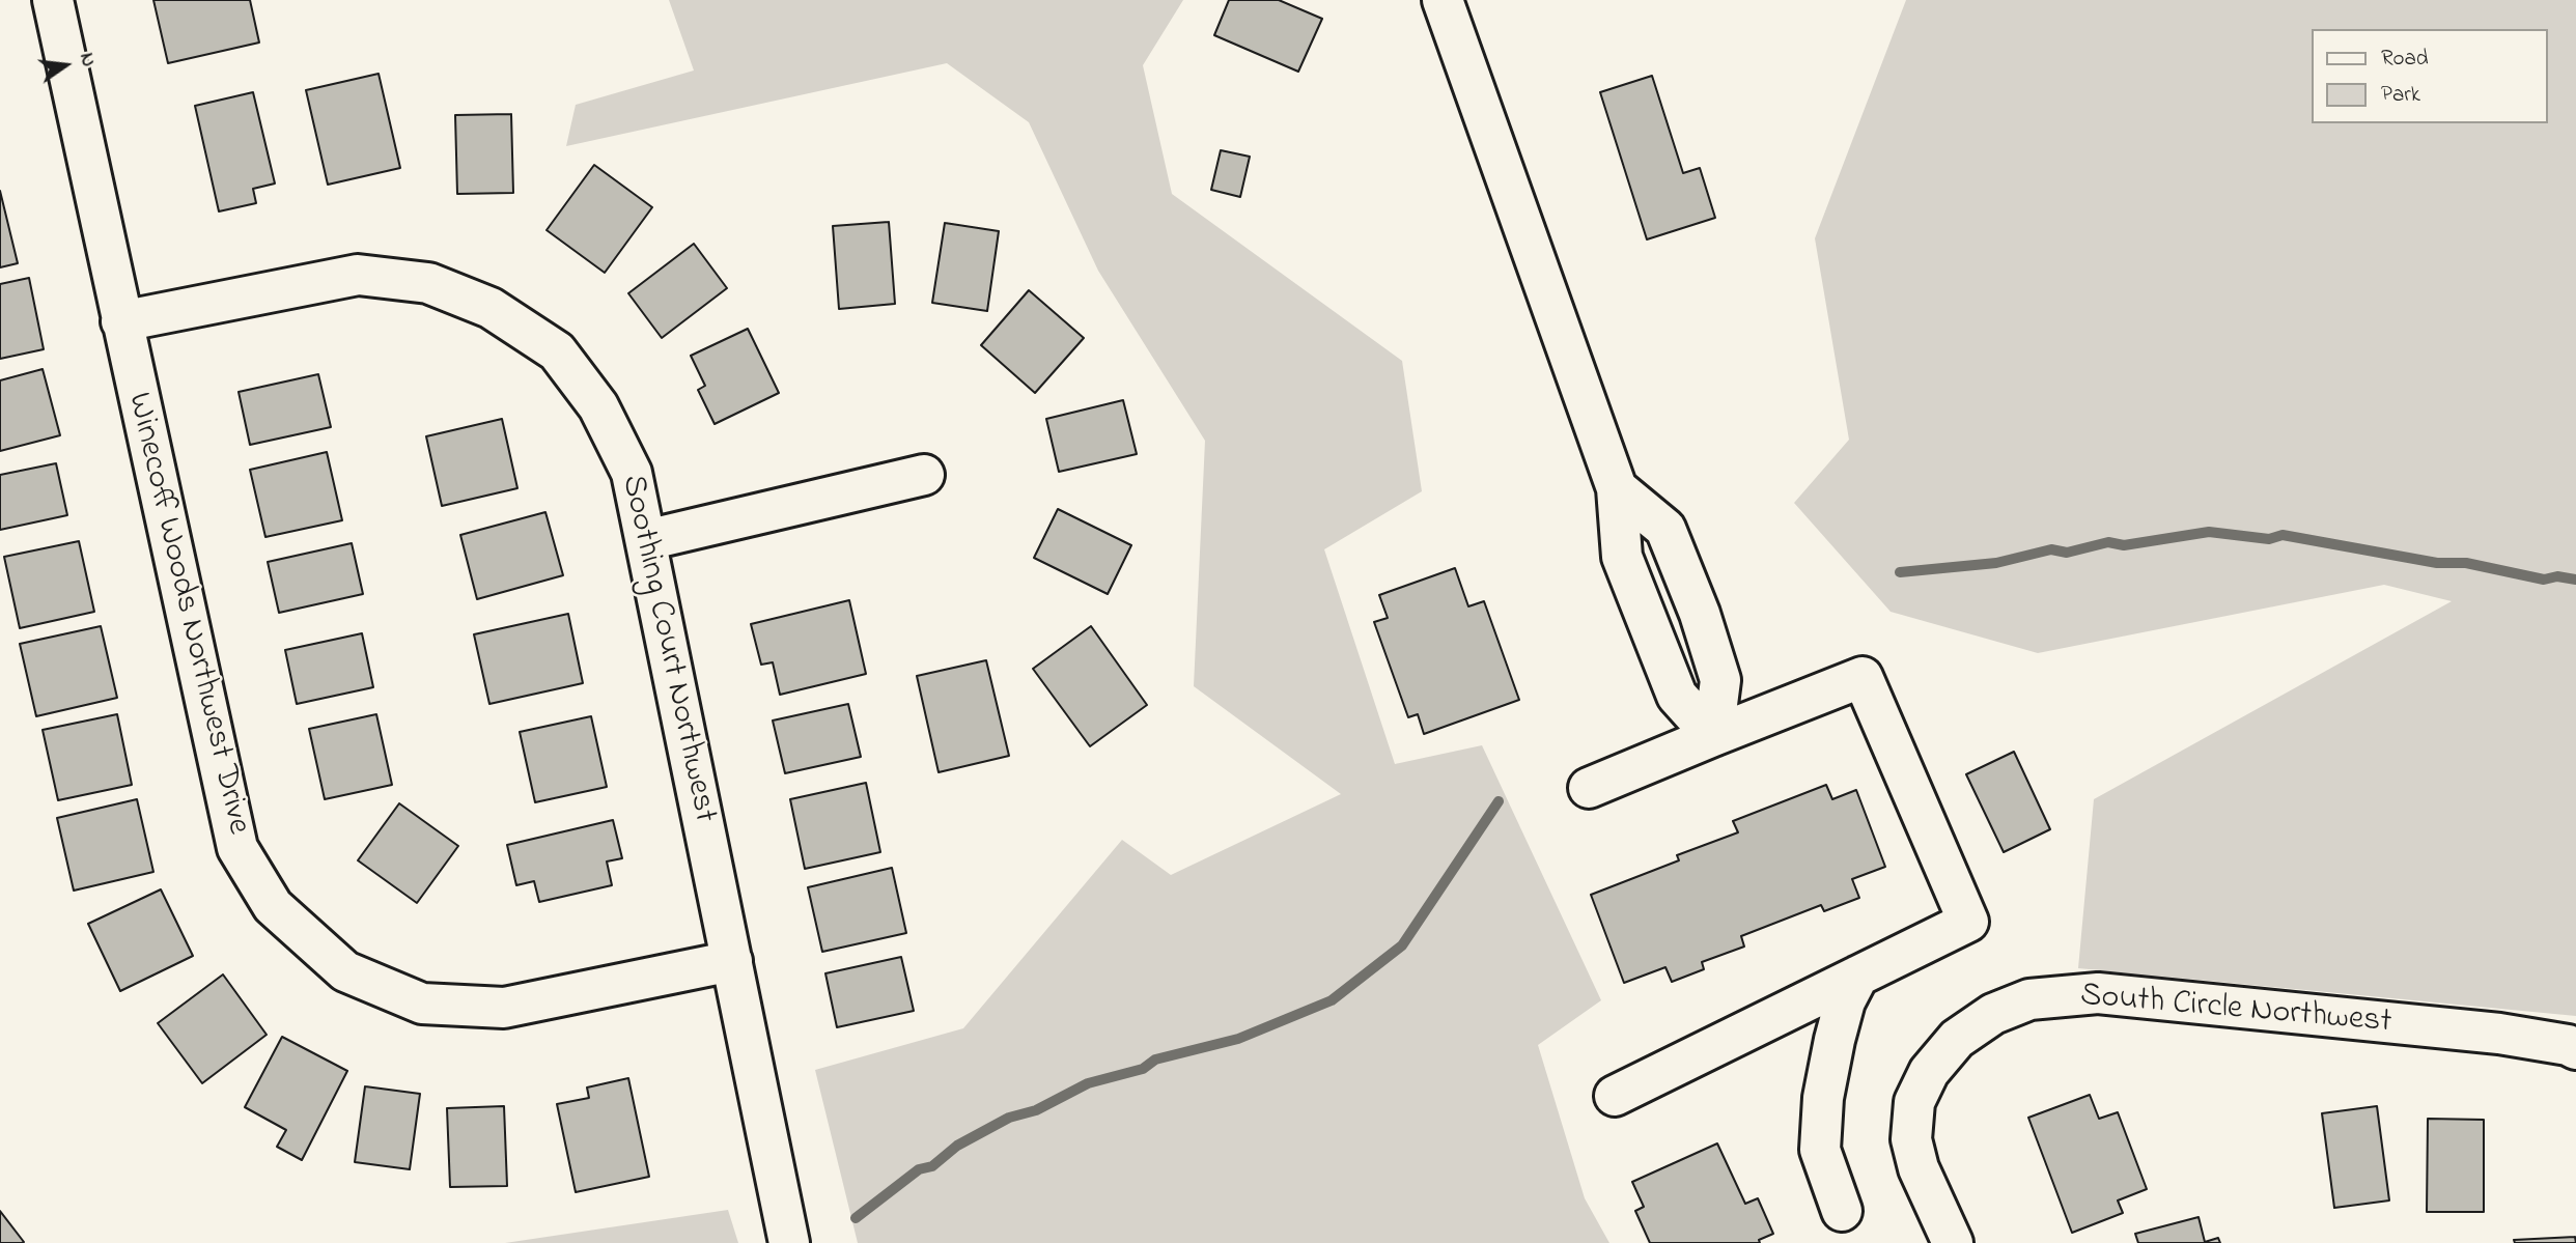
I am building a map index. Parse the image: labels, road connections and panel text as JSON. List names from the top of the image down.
{
  "streets": {
    "street": ["Winecoff Woods Northwest Drive", "Soothing Court Northwest", "South Circle Northwest"]
  },
  "crossings": [
    ["Winecoff Woods Northwest Drive", "Soothing Court Northwest"]
  ],
  "legend": ["Road", "Park"],
  "north": "right"
}
